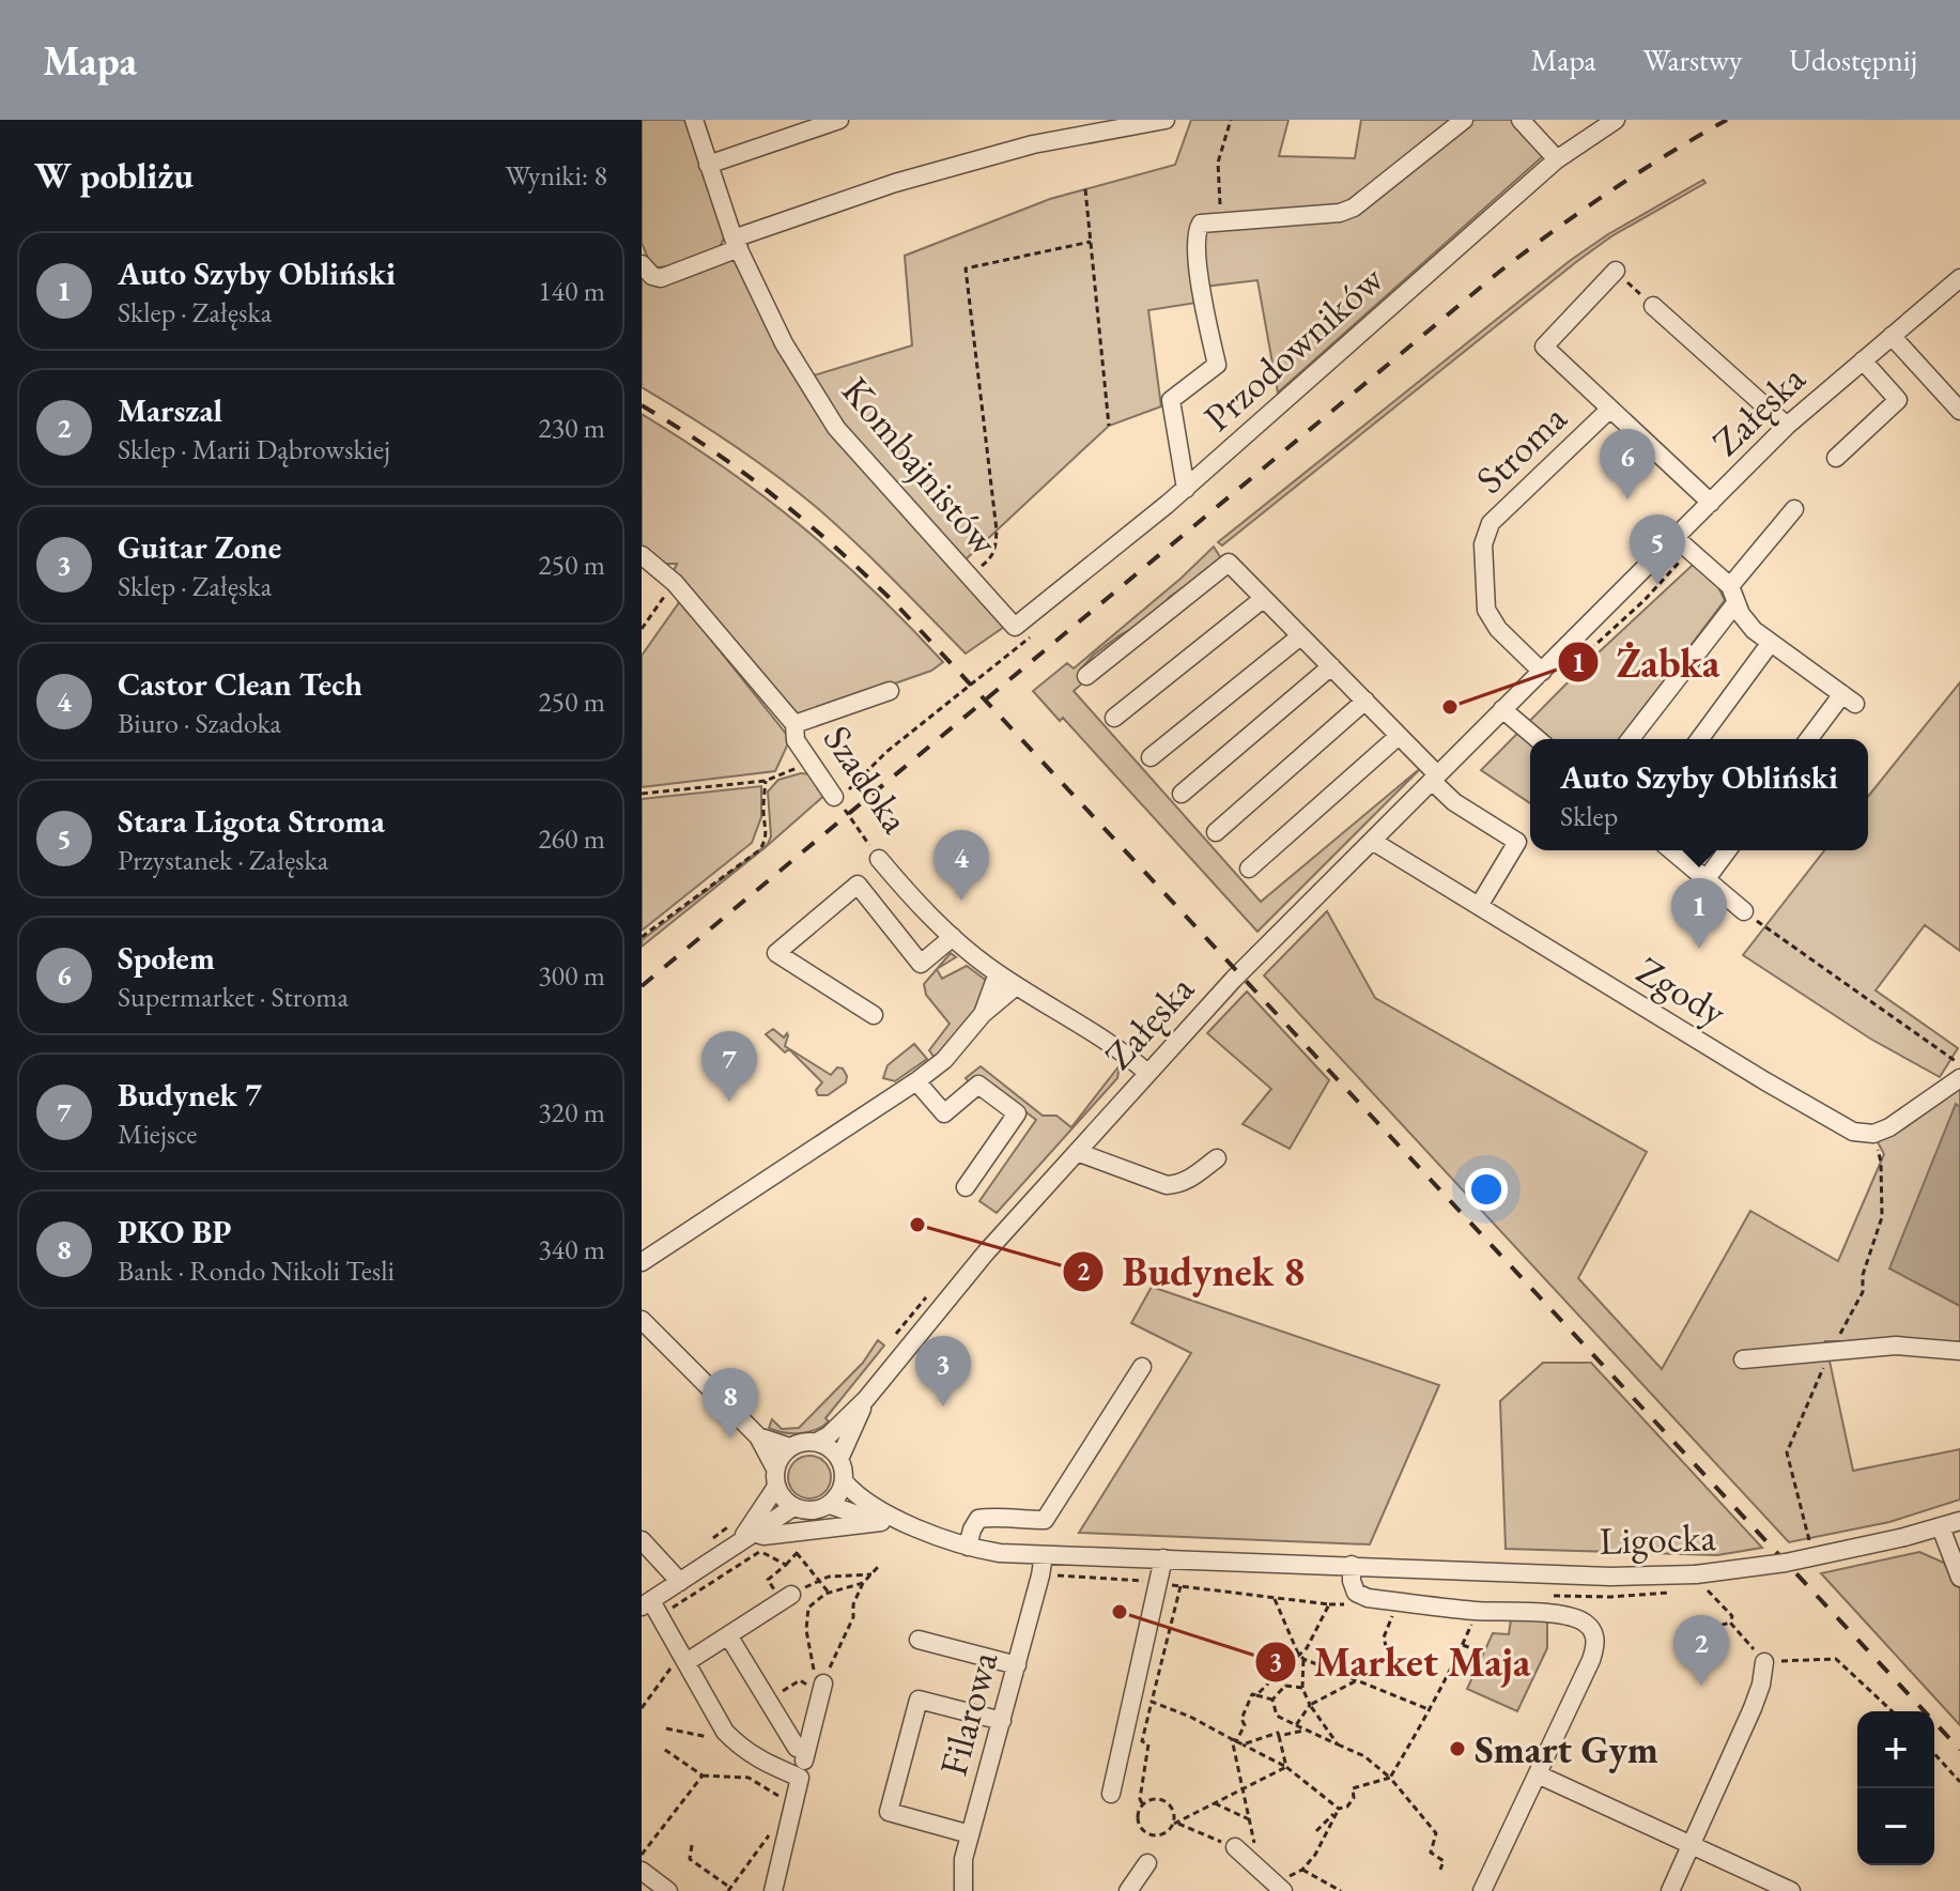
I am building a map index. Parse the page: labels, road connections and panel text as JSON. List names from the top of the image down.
{
  "streets": {
    "street": [
      "Przodowników",
      "Załęska",
      "Stroma",
      "Kombajnistów",
      "Szadoka",
      "Zgody",
      "Ligocka",
      "Filarowa"
    ]
  },
  "crossings": [
    ["Przodowników", "Kombajnistów"],
    ["Załęska", "Stroma"],
    ["Załęska", "Szadoka"],
    ["Załęska", "Zgody"],
    ["Załęska", "Ligocka"],
    ["Ligocka", "Filarowa"]
  ],
  "places": [
    "Żabka",
    "Budynek 8",
    "Market Maja",
    "Smart Gym"
  ],
  "page": {
    "header": "Mapa",
    "nav": ["Mapa", "Warstwy", "Udostępnij"],
    "heading": ["W pobliżu", "Wyniki: 8"],
    "list": [
      {
        "mark": "1",
        "name": "Auto Szyby Obliński",
        "note": "Sklep · Załęska",
        "value": "140 m"
      },
      {
        "mark": "2",
        "name": "Marszal",
        "note": "Sklep · Marii Dąbrowskiej",
        "value": "230 m"
      },
      {
        "mark": "3",
        "name": "Guitar Zone",
        "note": "Sklep · Załęska",
        "value": "250 m"
      },
      {
        "mark": "4",
        "name": "Castor Clean Tech",
        "note": "Biuro · Szadoka",
        "value": "250 m"
      },
      {
        "mark": "5",
        "name": "Stara Ligota Stroma",
        "note": "Przystanek · Załęska",
        "value": "260 m"
      },
      {
        "mark": "6",
        "name": "Społem",
        "note": "Supermarket · Stroma",
        "value": "300 m"
      },
      {
        "mark": "7",
        "name": "Budynek 7",
        "note": "Miejsce",
        "value": "320 m"
      },
      {
        "mark": "8",
        "name": "PKO BP",
        "note": "Bank · Rondo Nikoli Tesli",
        "value": "340 m"
      }
    ],
    "pins": [
      "6",
      "5",
      "4",
      "1",
      "7",
      "3",
      "8",
      "2"
    ],
    "popup": ["Auto Szyby Obliński", "Sklep"],
    "map_buttons": ["+", "−"]
  }
}
